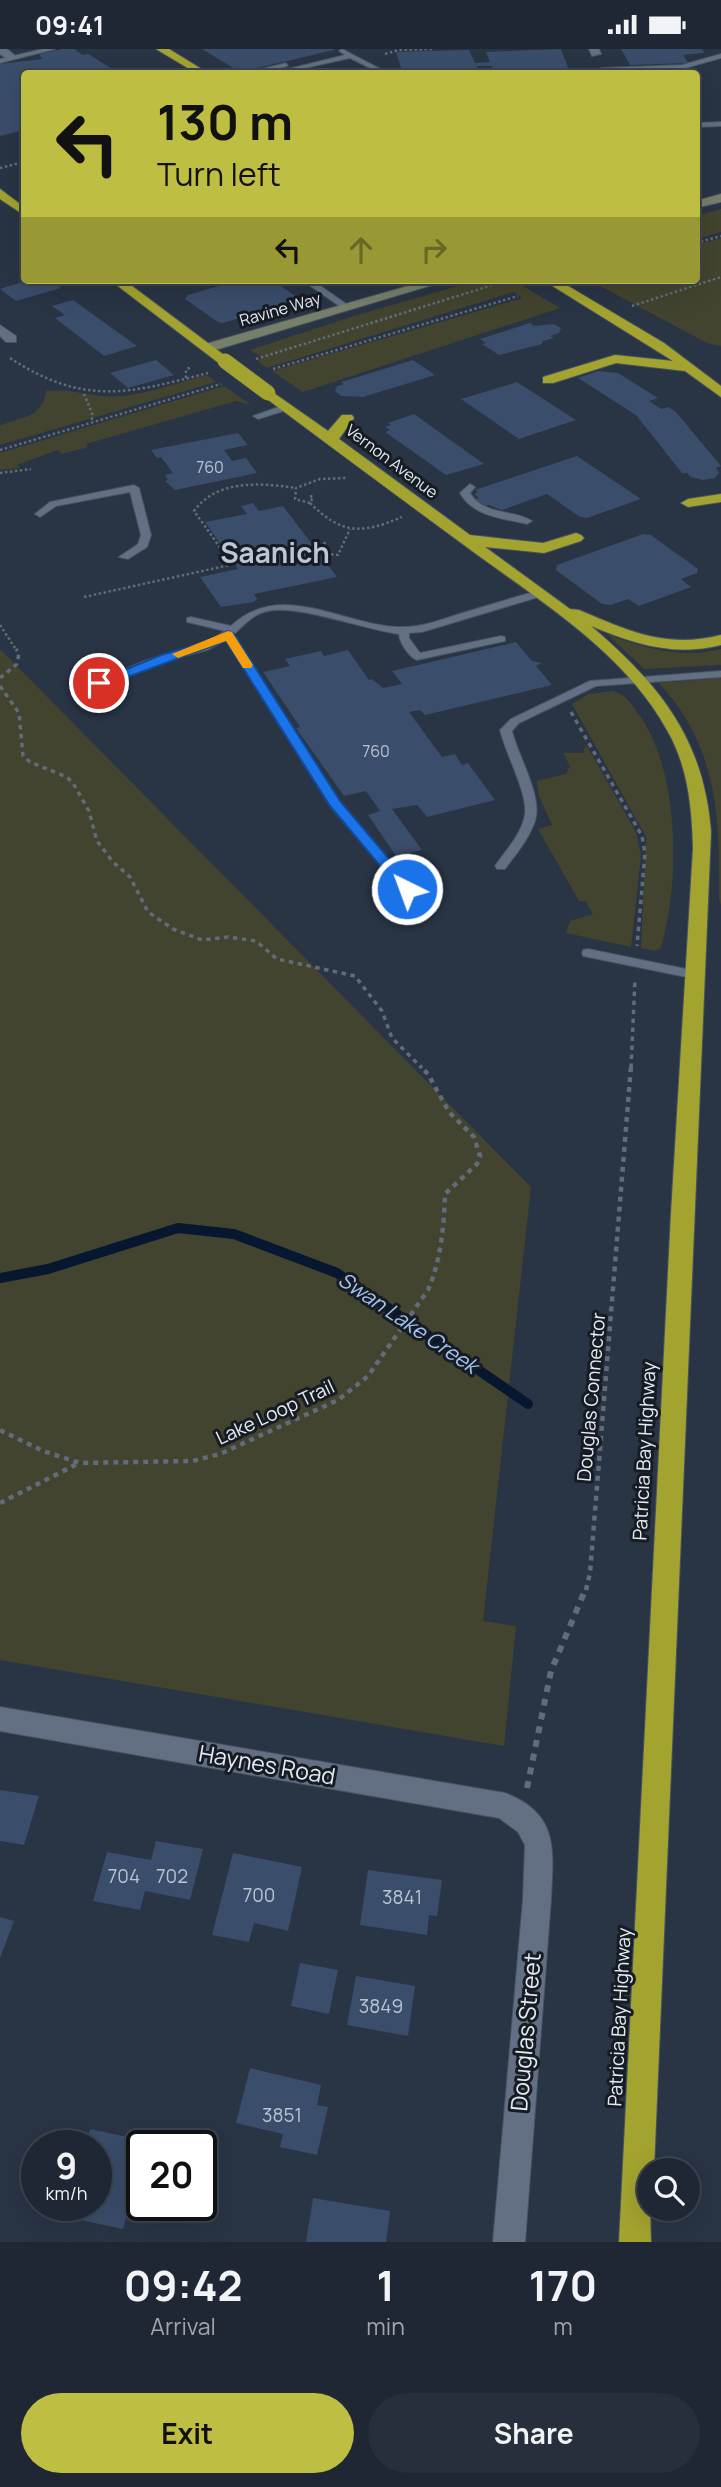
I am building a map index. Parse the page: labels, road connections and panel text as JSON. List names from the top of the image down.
{
  "streets": {
    "highway": ["Vernon Avenue", "Patricia Bay Highway"],
    "street": ["Ravine Way", "Haynes Road", "Douglas Street"],
    "path": ["Douglas Connector", "Lake Loop Trail"]
  },
  "crossings": [
    ["Ravine Way", "Vernon Avenue"],
    ["Vernon Avenue", "Patricia Bay Highway"],
    ["Douglas Connector", "Haynes Road"],
    ["Douglas Connector", "Douglas Street"],
    ["Haynes Road", "Douglas Street"]
  ],
  "districts": ["Saanich"],
  "water": ["Swan Lake Creek"],
  "house_numbers": [
    "760",
    "760",
    "704",
    "702",
    "700",
    "3841",
    "3849",
    "3851"
  ],
  "page": {
    "status": "09:41",
    "turn": ["130 m", "Turn left"],
    "speed": "9 km/h",
    "limit": "20",
    "eta": [
      "09:42",
      "Arrival",
      "1",
      "min",
      "170",
      "m"
    ],
    "buttons": ["Exit", "Share"]
  }
}
